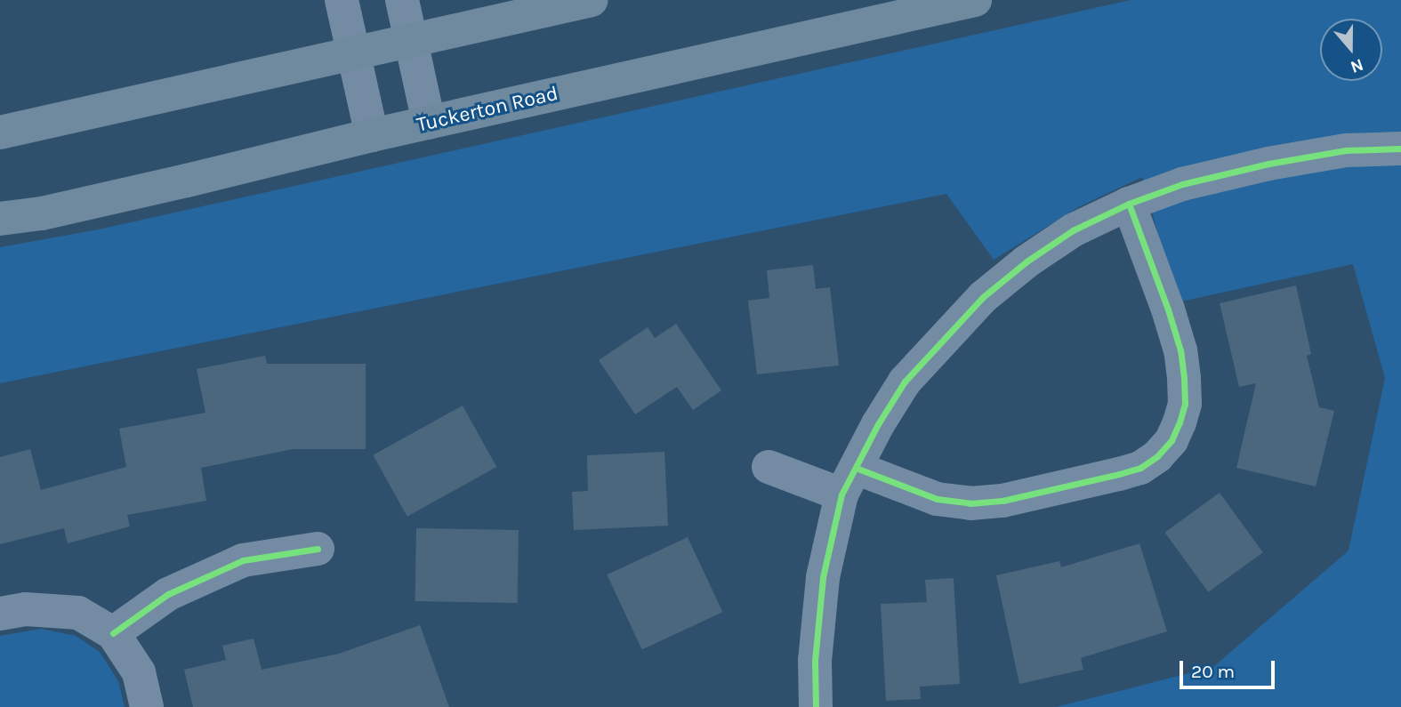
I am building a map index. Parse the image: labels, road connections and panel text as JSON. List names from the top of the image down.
{
  "streets": {
    "main road": ["Tuckerton Road"]
  },
  "scale_bar": "20 m",
  "north": "bottom"
}
